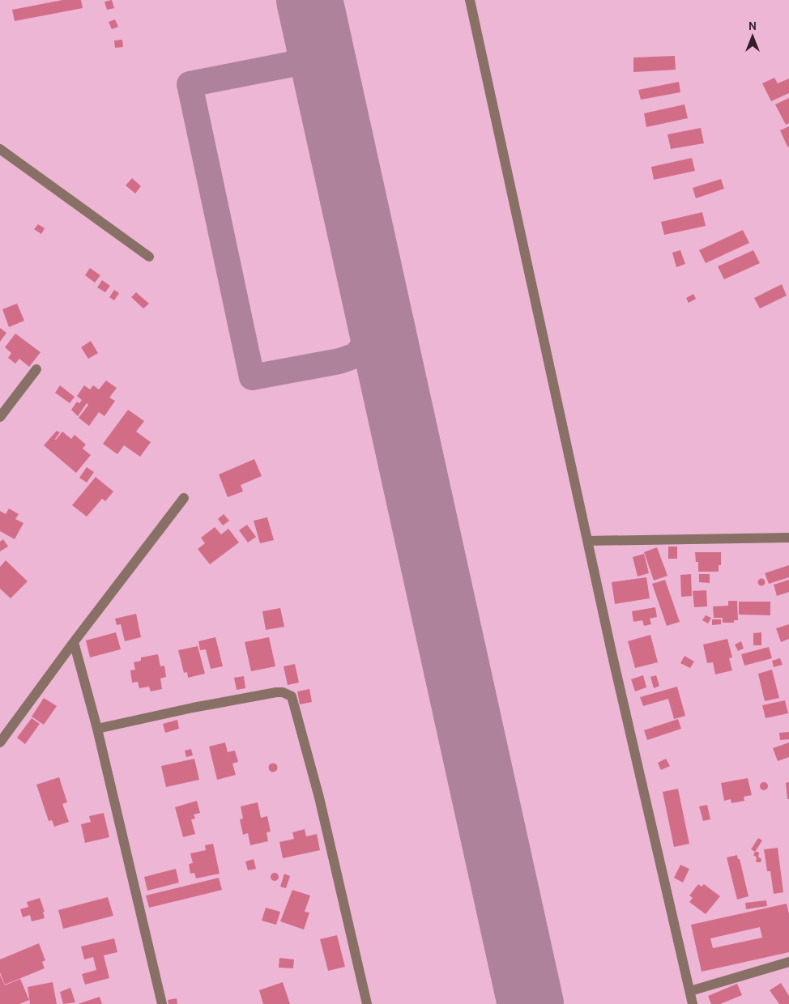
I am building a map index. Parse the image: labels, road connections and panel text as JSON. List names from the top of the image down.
{
  "north": "top"
}
